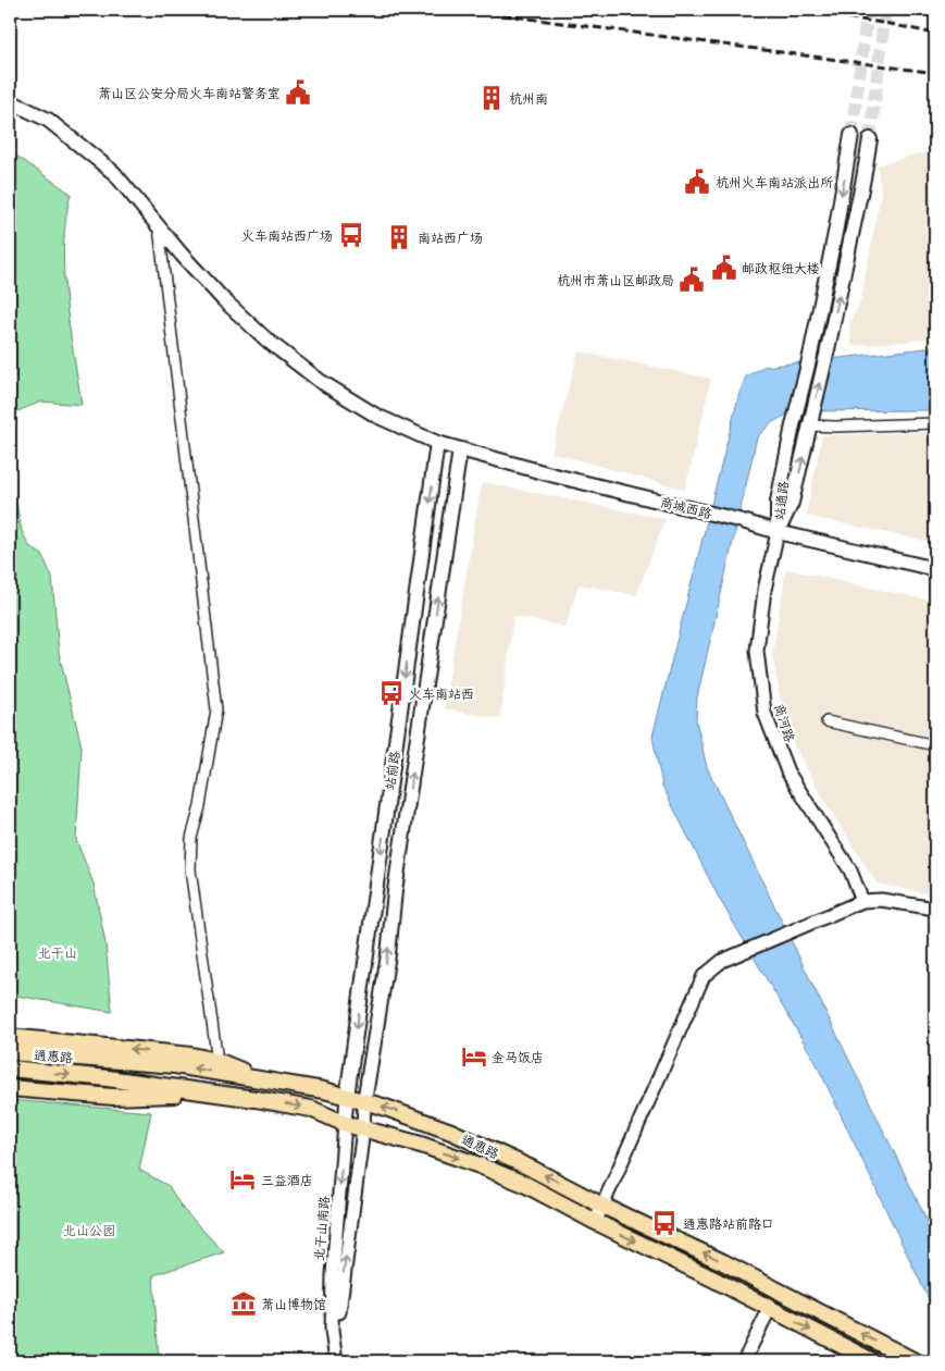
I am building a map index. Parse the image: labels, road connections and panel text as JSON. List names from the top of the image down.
{
  "streets": {
    "main road": [
      "站通路",
      "商城西路",
      "站前路",
      "通惠路"
    ],
    "street": ["商河路", "北干山南路"]
  },
  "crossings": [
    ["站通路", "商城西路"],
    ["站通路", "商河路"],
    ["商城西路", "商河路"],
    ["商城西路", "站前路"],
    ["站前路", "通惠路"],
    ["站前路", "北干山南路"],
    ["通惠路", "北干山南路"]
  ],
  "parks": ["北干山", "北山公园"],
  "places": {
    "public building": [
      "萧山区公安分局火车南站警务室",
      "杭州火车南站派出所",
      "邮政枢纽大楼",
      "杭州市萧山区邮政局"
    ],
    "building": ["杭州南", "南站西广场"],
    "bus stop": ["火车南站西广场", "火车南站西", "通惠路站前路口"],
    "hotel": ["金马饭店", "三益酒店"],
    "museum": ["萧山博物馆"]
  }
}
